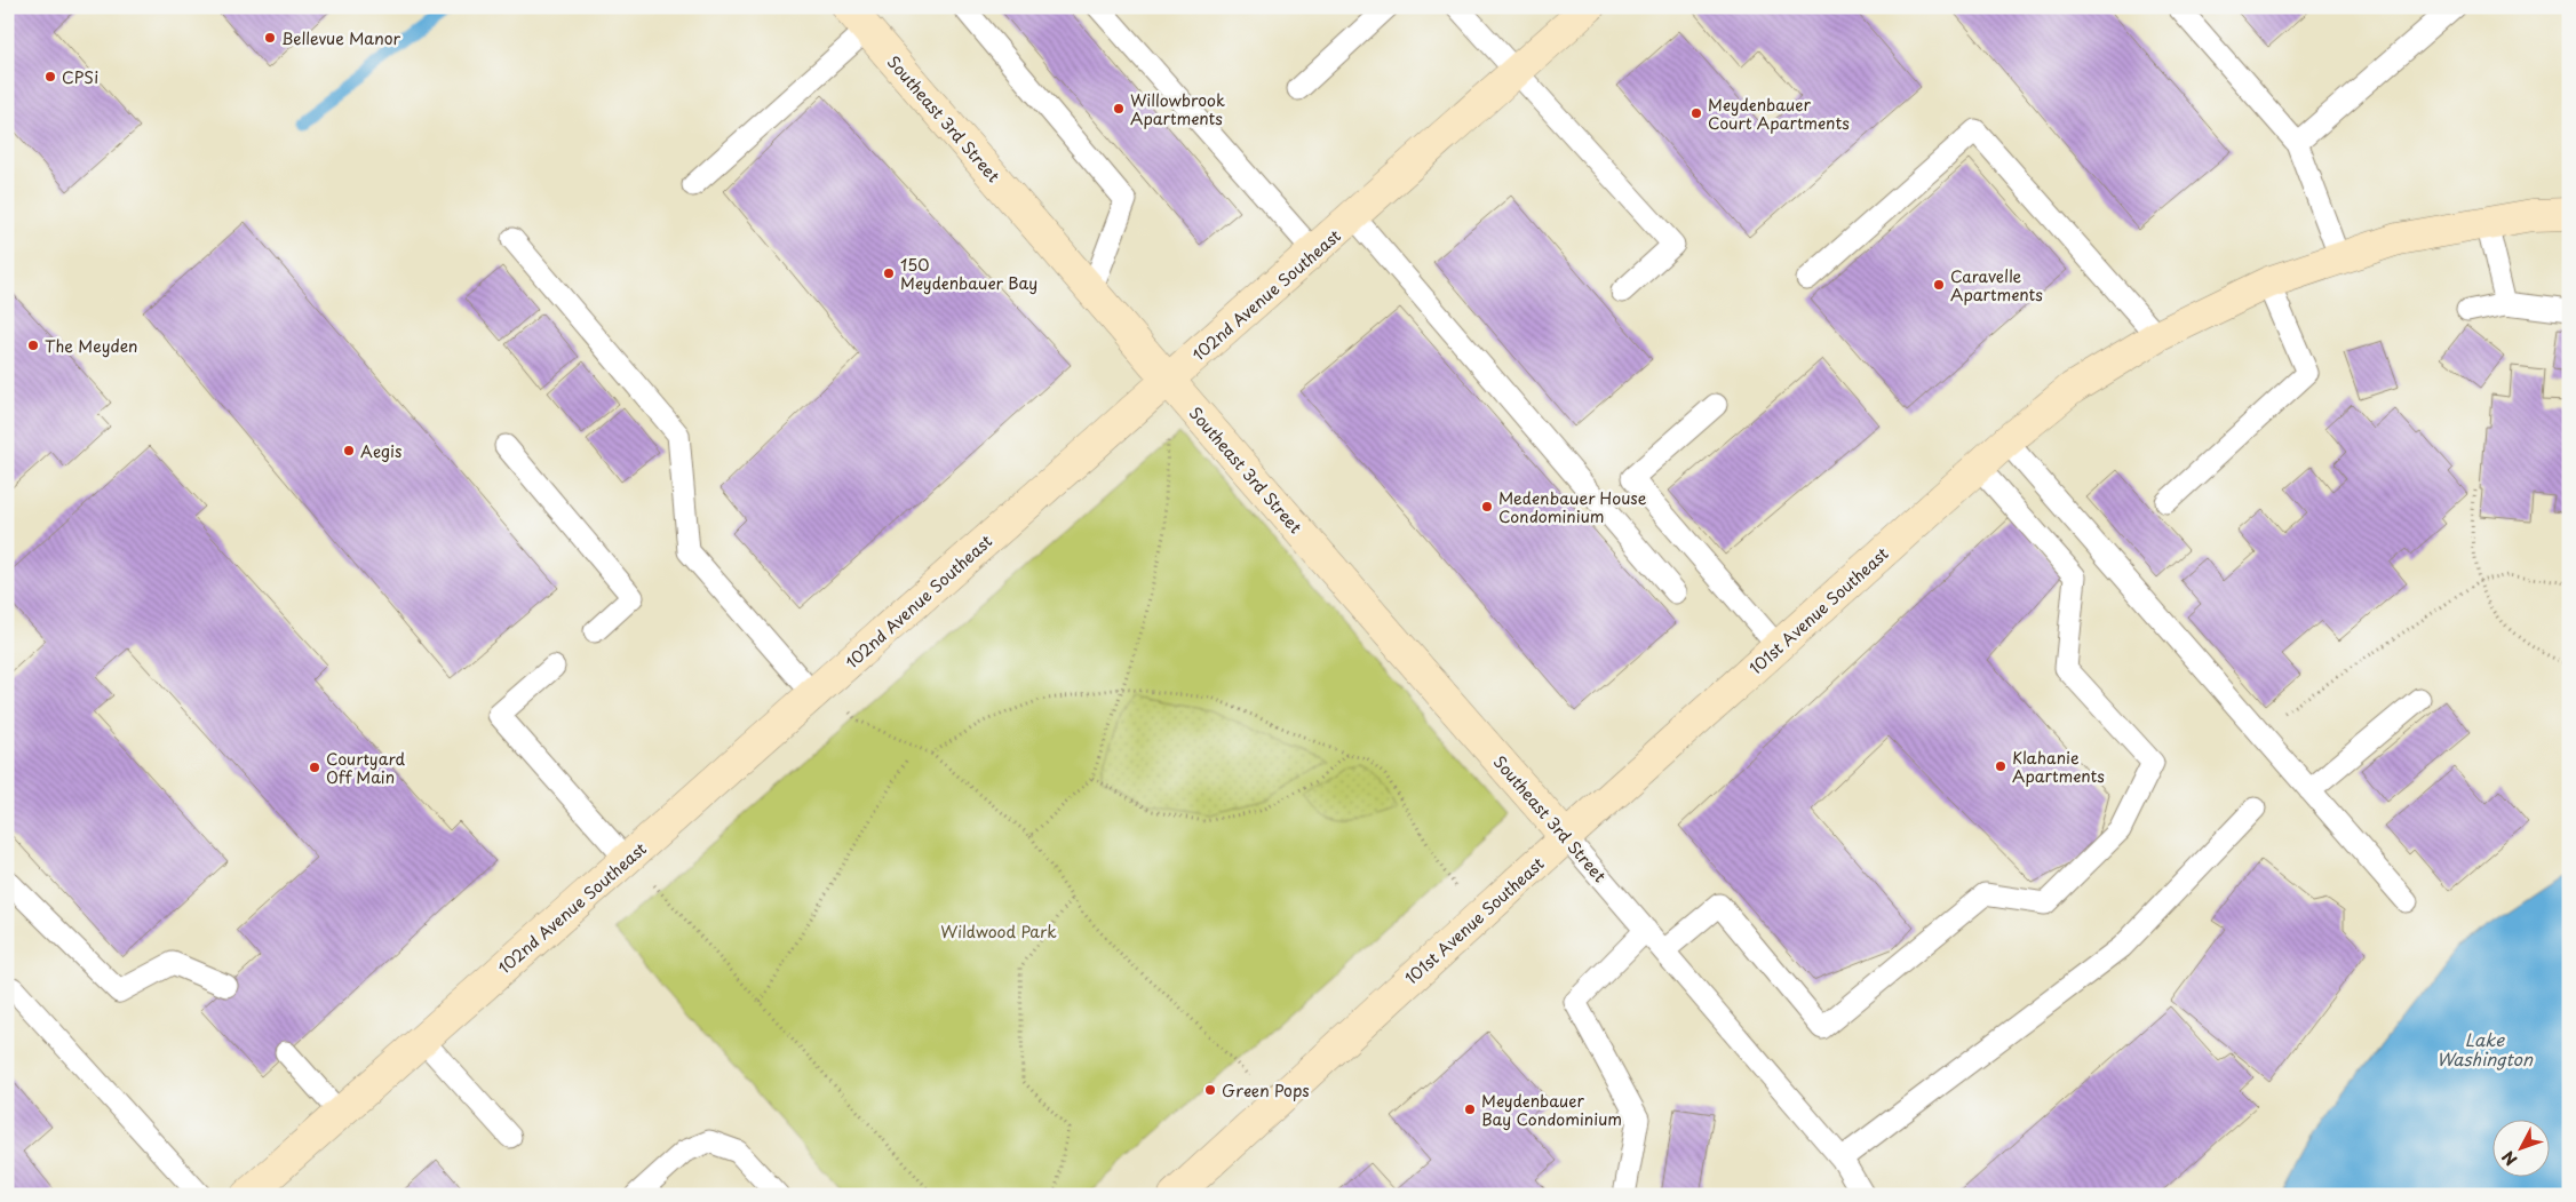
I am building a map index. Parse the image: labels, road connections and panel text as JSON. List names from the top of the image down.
{
  "streets": {
    "street": ["Southeast 3rd Street", "102nd Avenue Southeast", "101st Avenue Southeast"]
  },
  "crossings": [
    ["Southeast 3rd Street", "102nd Avenue Southeast"],
    ["Southeast 3rd Street", "101st Avenue Southeast"]
  ],
  "water": ["Lake Washington"],
  "parks": ["Wildwood Park"],
  "places": [
    "Bellevue Manor",
    "CPSi",
    "Willowbrook Apartments",
    "Meydenbauer Court Apartments",
    "150 Meydenbauer Bay",
    "Caravelle Apartments",
    "The Meyden",
    "Aegis",
    "Medenbauer House Condominium",
    "Klahanie Apartments",
    "Courtyard Off Main",
    "Green Pops",
    "Meydenbauer Bay Condominium"
  ],
  "north": "bottom left"
}
